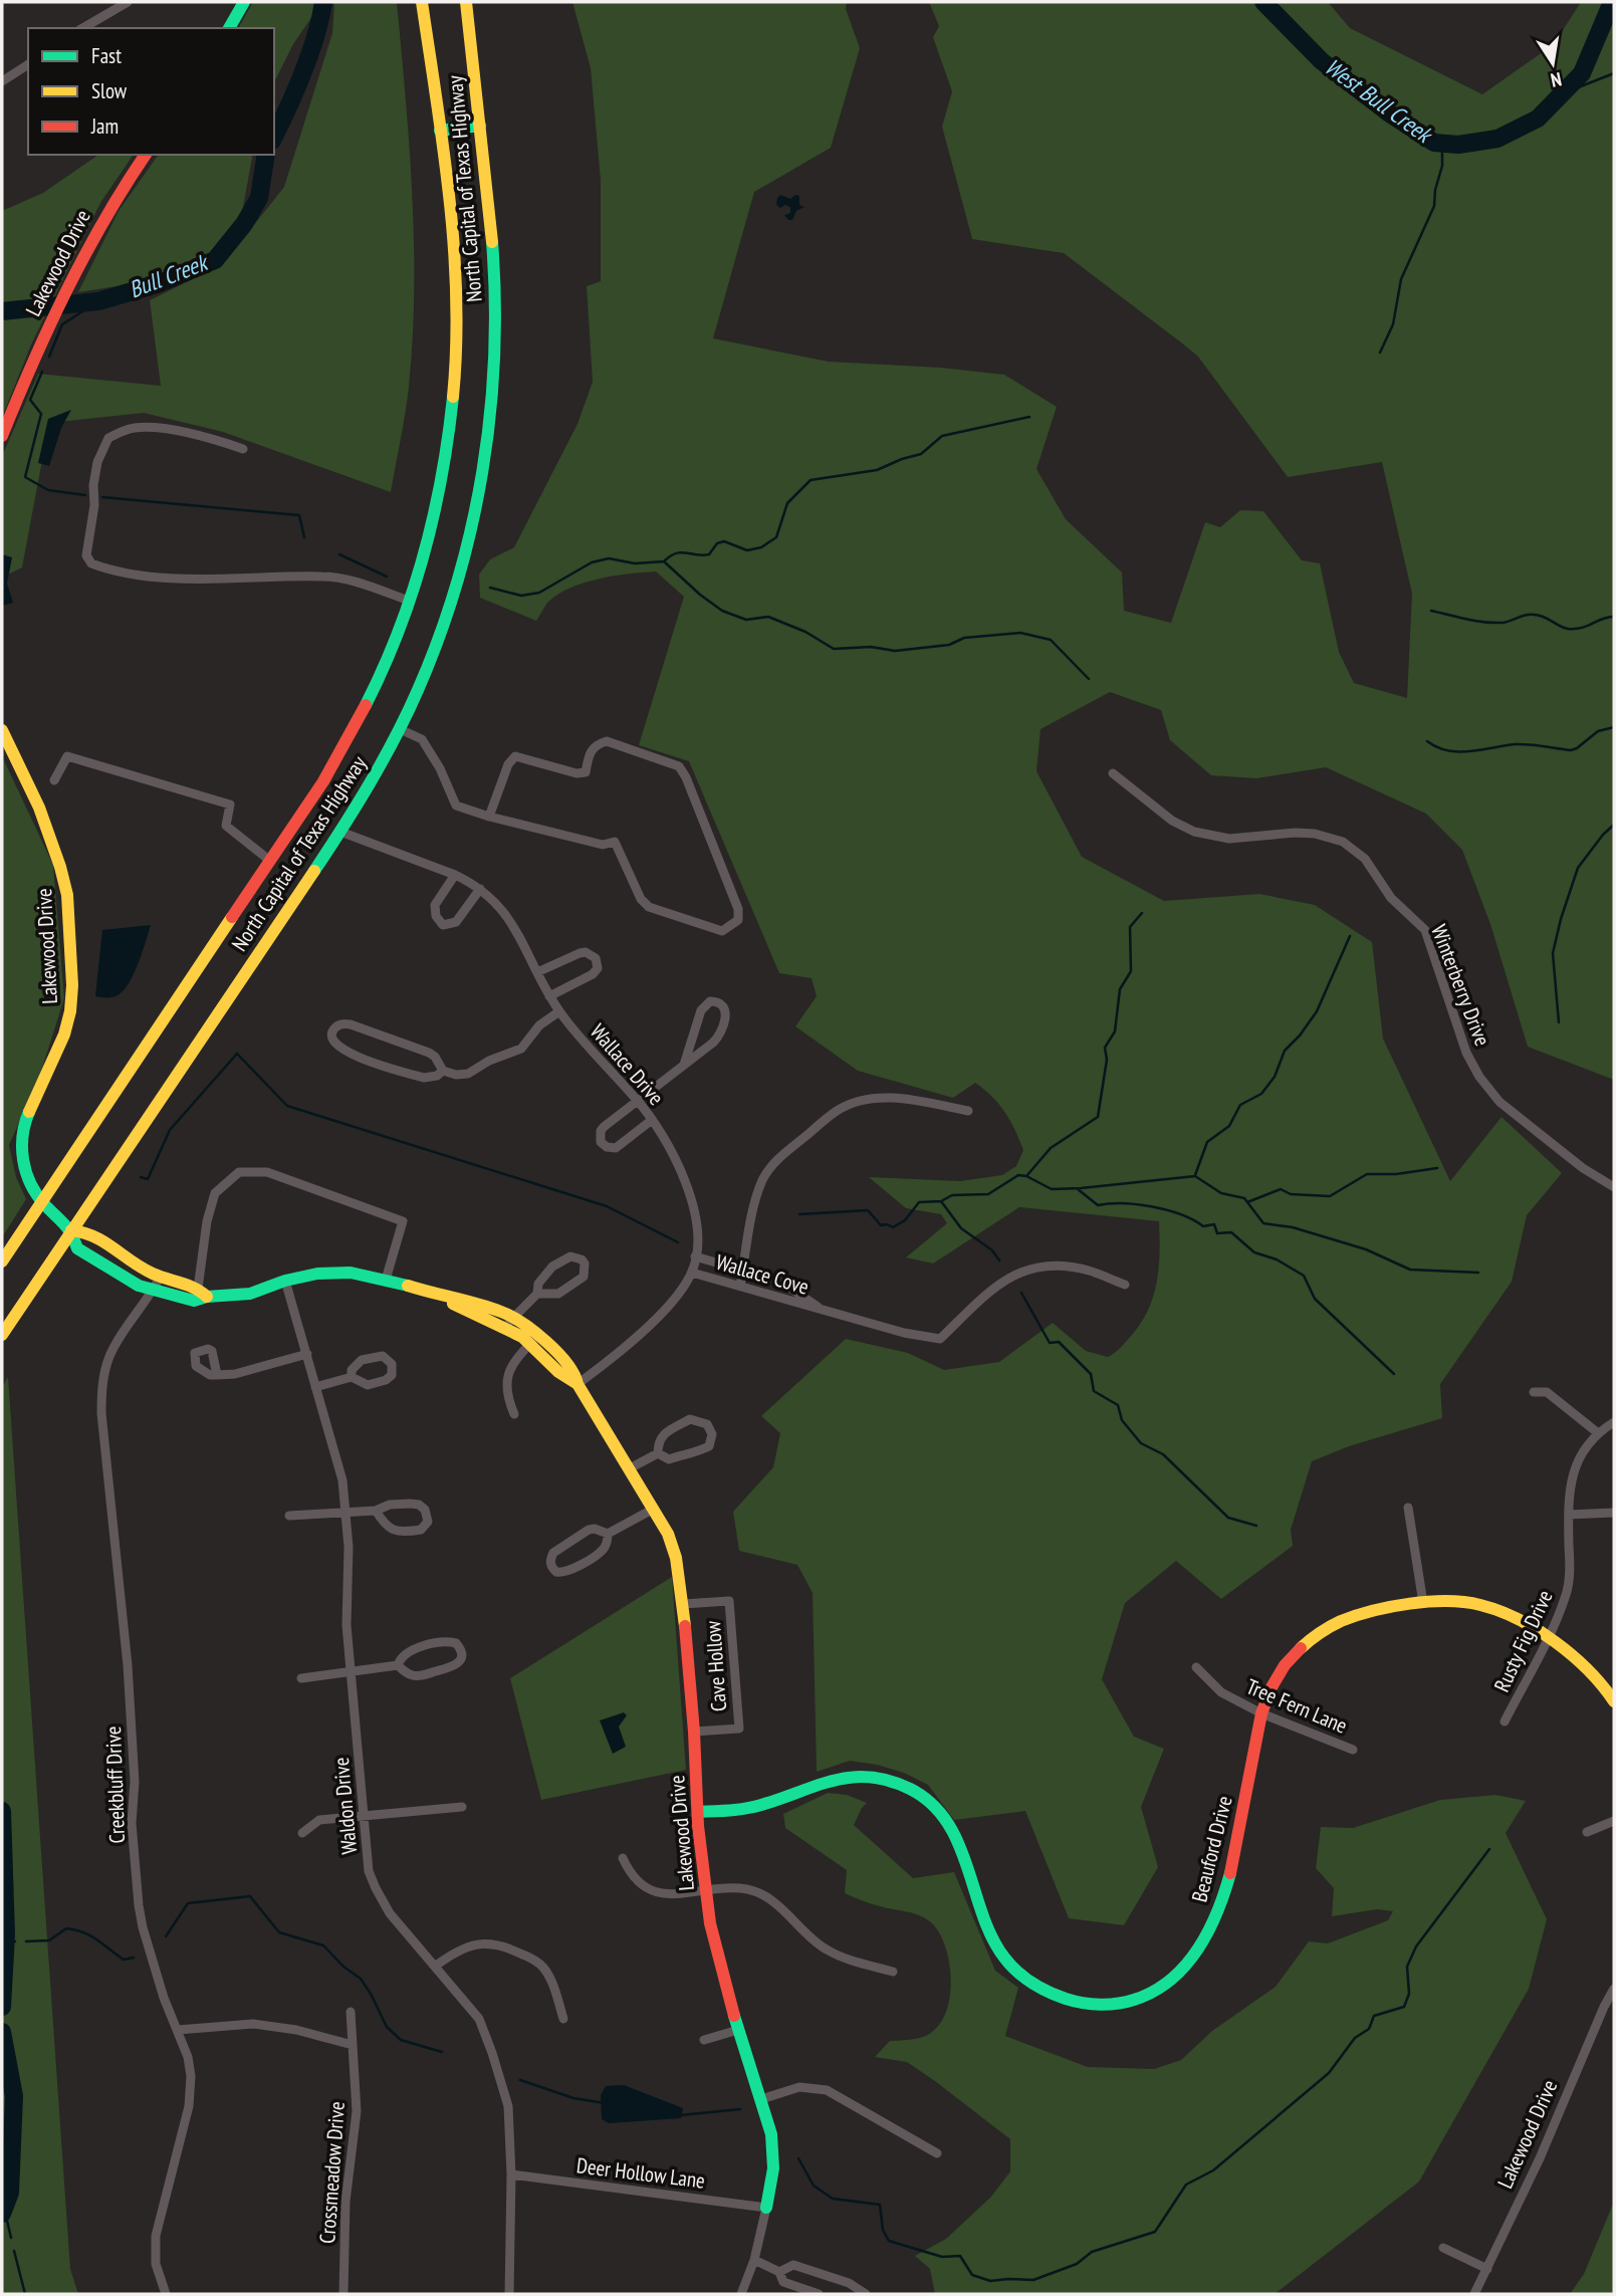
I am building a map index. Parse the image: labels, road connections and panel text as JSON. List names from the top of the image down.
{
  "streets": {
    "main road": ["North Capital of Texas Highway", "Lakewood Drive", "Beauford Drive"],
    "street": [
      "Winterberry Drive",
      "Wallace Drive",
      "Wallace Cove",
      "Rusty Fig Drive",
      "Cave Hollow",
      "Tree Fern Lane",
      "Creekbluff Drive",
      "Waldon Drive",
      "Crossmeadow Drive",
      "Deer Hollow Lane"
    ]
  },
  "crossings": [
    ["North Capital of Texas Highway", "Lakewood Drive"],
    ["North Capital of Texas Highway", "Wallace Drive"],
    ["Lakewood Drive", "Wallace Drive"],
    ["Lakewood Drive", "Cave Hollow"],
    ["Lakewood Drive", "Creekbluff Drive"],
    ["Lakewood Drive", "Waldon Drive"],
    ["Lakewood Drive", "Beauford Drive"],
    ["Lakewood Drive", "Deer Hollow Lane"],
    ["Wallace Drive", "Wallace Cove"],
    ["Rusty Fig Drive", "Beauford Drive"],
    ["Tree Fern Lane", "Beauford Drive"],
    ["Waldon Drive", "Deer Hollow Lane"]
  ],
  "water": ["West Bull Creek", "Bull Creek"],
  "legend": ["Fast", "Slow", "Jam"],
  "north": "bottom"
}
